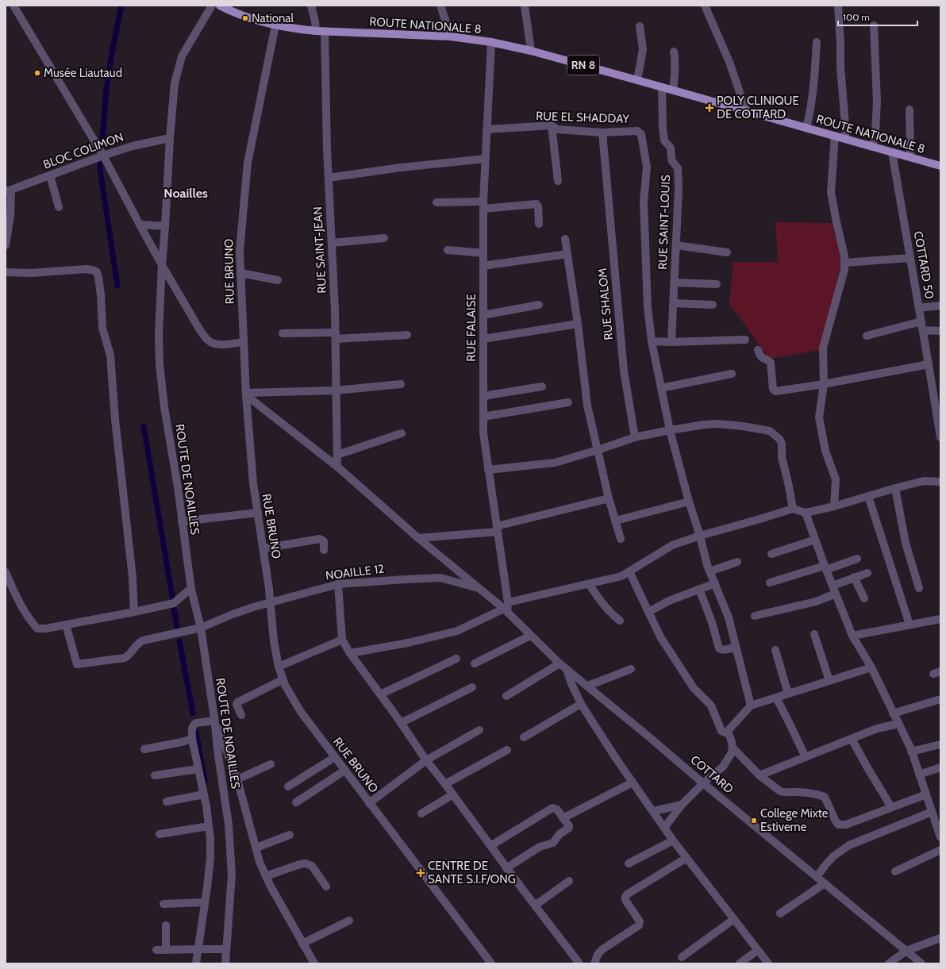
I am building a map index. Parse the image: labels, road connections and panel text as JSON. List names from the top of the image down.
{
  "streets": {
    "main road": ["ROUTE NATIONALE 8", "RN 8"],
    "street": [
      "RUE EL SHADDAY",
      "BLOC COLIMON",
      "RUE SAINT-LOUIS",
      "RUE SAINT-JEAN",
      "COTTARD 50",
      "RUE BRUNO",
      "RUE SHALOM",
      "RUE FALAISE",
      "ROUTE DE NOAILLES",
      "NOAILLE 12",
      "COTTARD"
    ]
  },
  "crossings": [
    ["ROUTE NATIONALE 8", "RUE SAINT-LOUIS"],
    ["ROUTE NATIONALE 8", "RUE SAINT-JEAN"],
    ["ROUTE NATIONALE 8", "COTTARD 50"],
    ["ROUTE NATIONALE 8", "RUE BRUNO"],
    ["ROUTE NATIONALE 8", "RUE FALAISE"],
    ["RUE EL SHADDAY", "RUE SHALOM"],
    ["RUE EL SHADDAY", "RUE FALAISE"],
    ["BLOC COLIMON", "ROUTE DE NOAILLES"],
    ["RUE SAINT-JEAN", "COTTARD"],
    ["RUE BRUNO", "NOAILLE 12"],
    ["RUE BRUNO", "COTTARD"],
    ["RUE FALAISE", "COTTARD"],
    ["ROUTE DE NOAILLES", "NOAILLE 12"],
    ["NOAILLE 12", "COTTARD"]
  ],
  "districts": ["Noailles"],
  "places": {
    "other": ["National", "Musée Liautaud", "College Mixte Estiverne"],
    "health": ["POLY CLINIQUE DE COTTARD", "CENTRE DE SANTE S.I.F/ONG"]
  },
  "scale_bar": "100 m"
}
